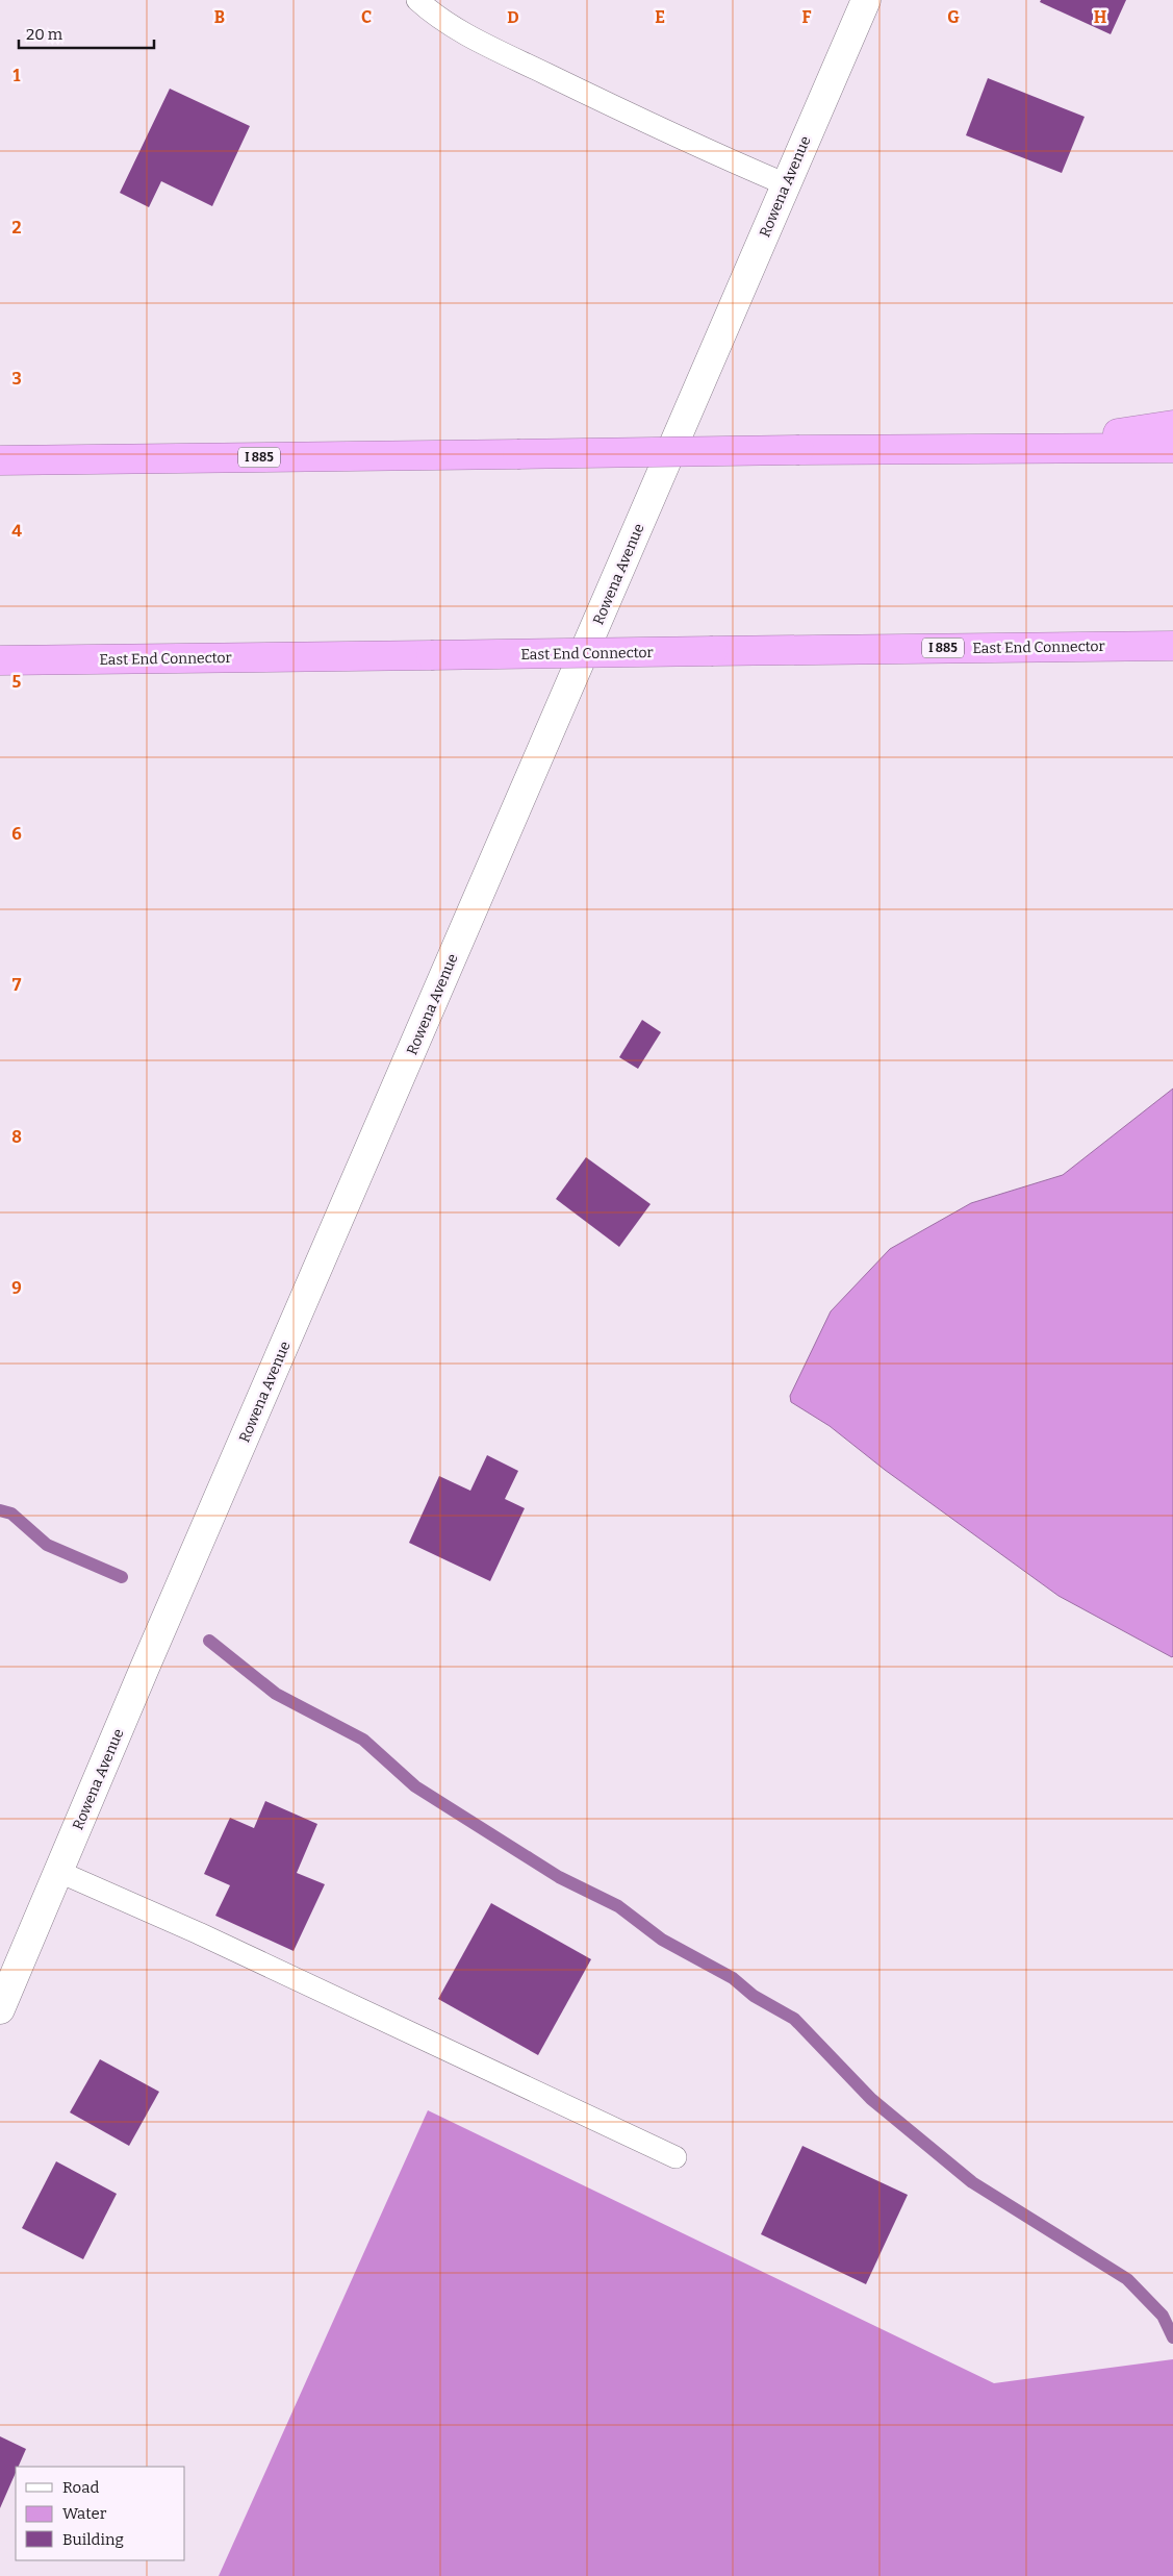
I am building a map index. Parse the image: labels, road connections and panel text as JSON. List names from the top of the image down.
{
  "streets": {
    "highway": ["I 885", "East End Connector"],
    "street": ["Rowena Avenue"]
  },
  "legend": ["Road", "Water", "Building"],
  "scale_bar": "20 m",
  "grid": {
    "columns": [
      "B",
      "C",
      "D",
      "E",
      "F",
      "G",
      "H"
    ],
    "rows": [
      "1",
      "2",
      "3",
      "4",
      "5",
      "6",
      "7",
      "8",
      "9"
    ]
  }
}
